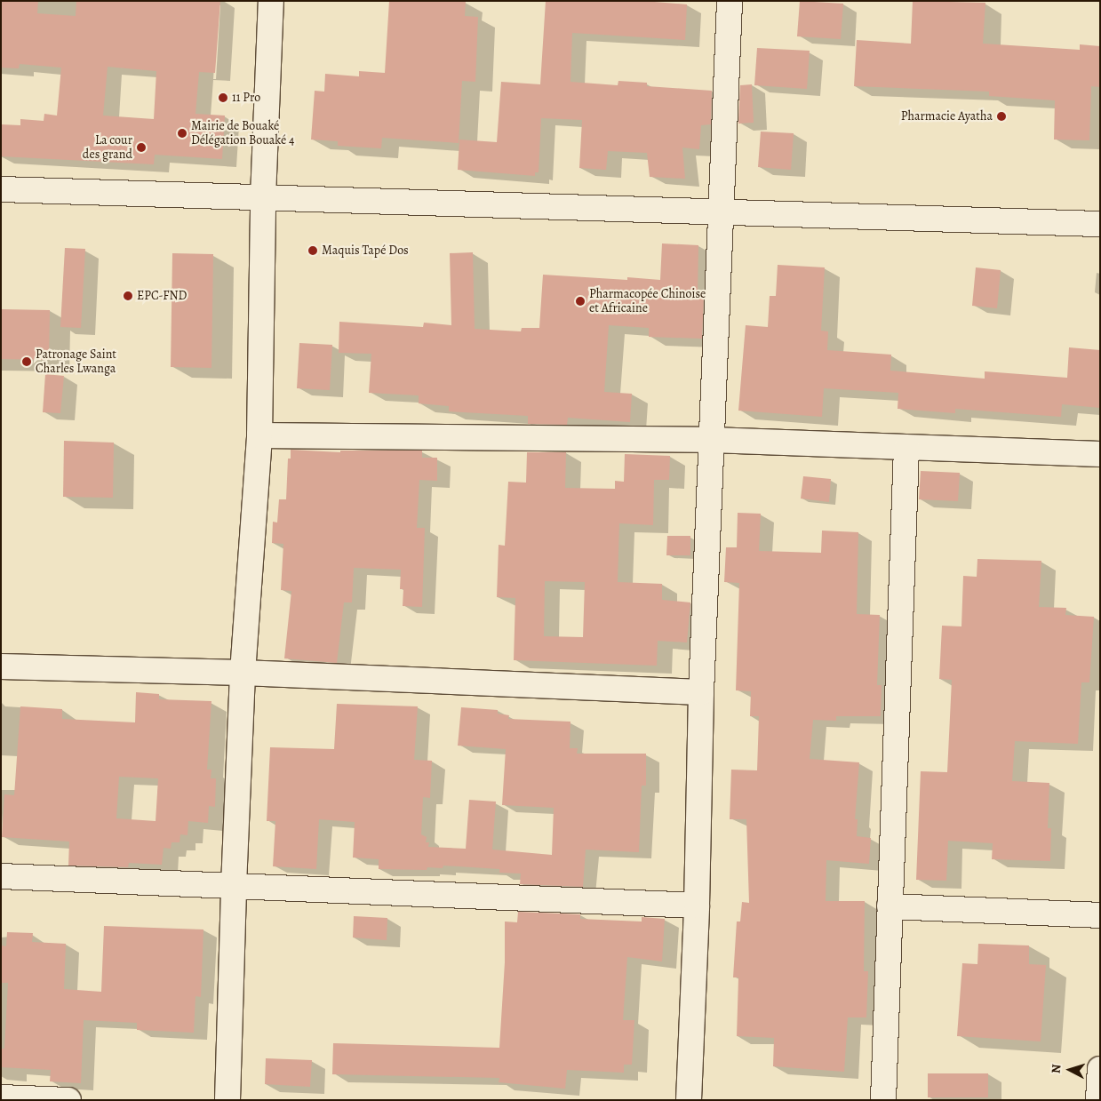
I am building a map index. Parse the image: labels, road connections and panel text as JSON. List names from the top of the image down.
{
  "places": [
    "11 Pro",
    "Pharmacie Ayatha",
    "Mairie de Bouaké Délégation Bouaké 4",
    "La cour des grand",
    "Maquis Tapé Dos",
    "EPC-FND",
    "Pharmacopée Chinoise et Africaine",
    "Patronage Saint Charles Lwanga"
  ],
  "north": "left"
}
